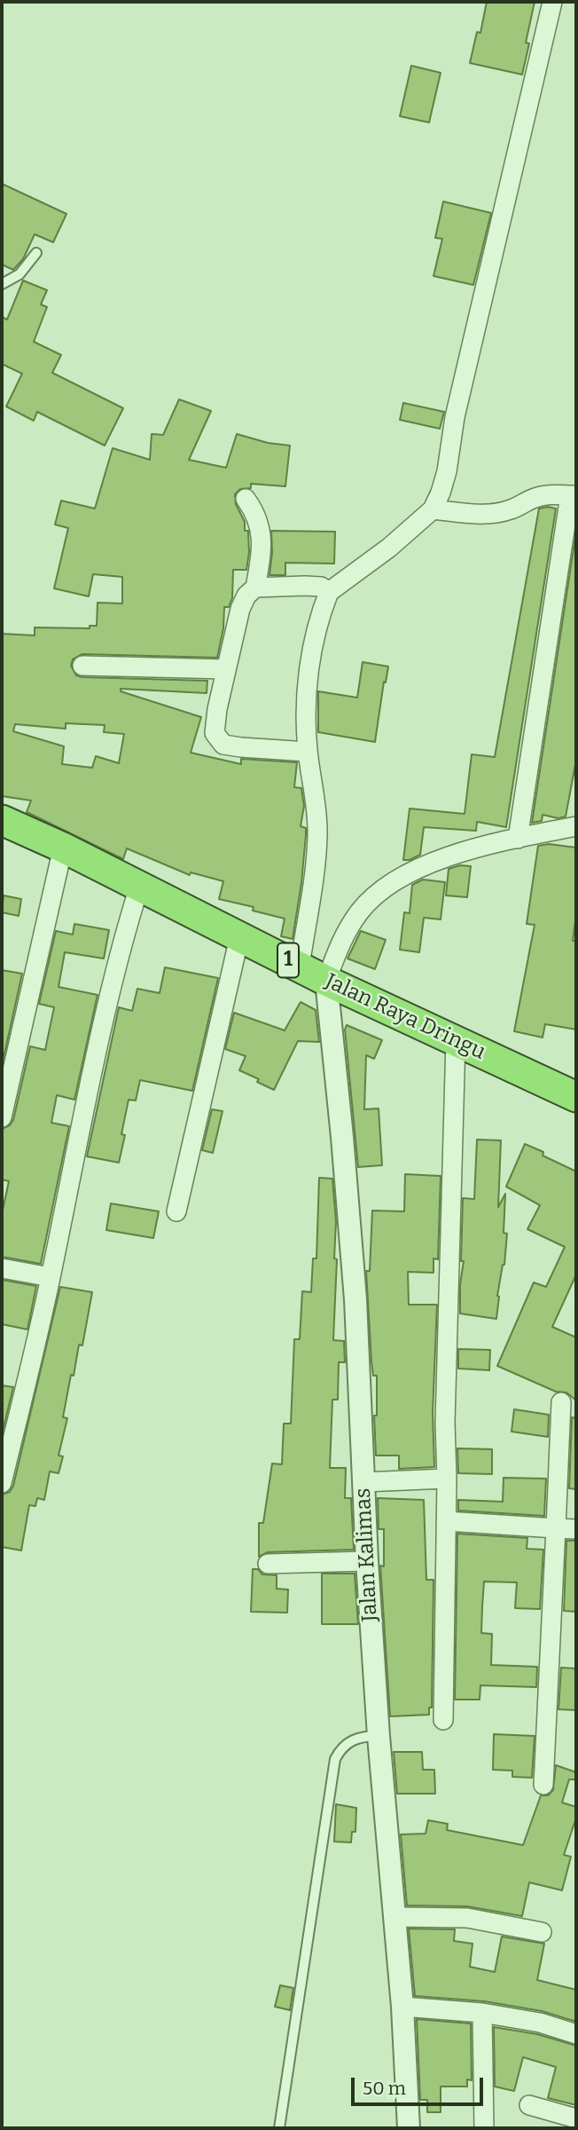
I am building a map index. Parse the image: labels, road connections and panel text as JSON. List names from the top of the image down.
{
  "streets": {
    "highway": ["1", "Jalan Raya Dringu"],
    "street": ["Jalan Kalimas"]
  },
  "crossings": [
    ["Jalan Raya Dringu", "Jalan Kalimas"]
  ],
  "scale_bar": "50 m"
}
